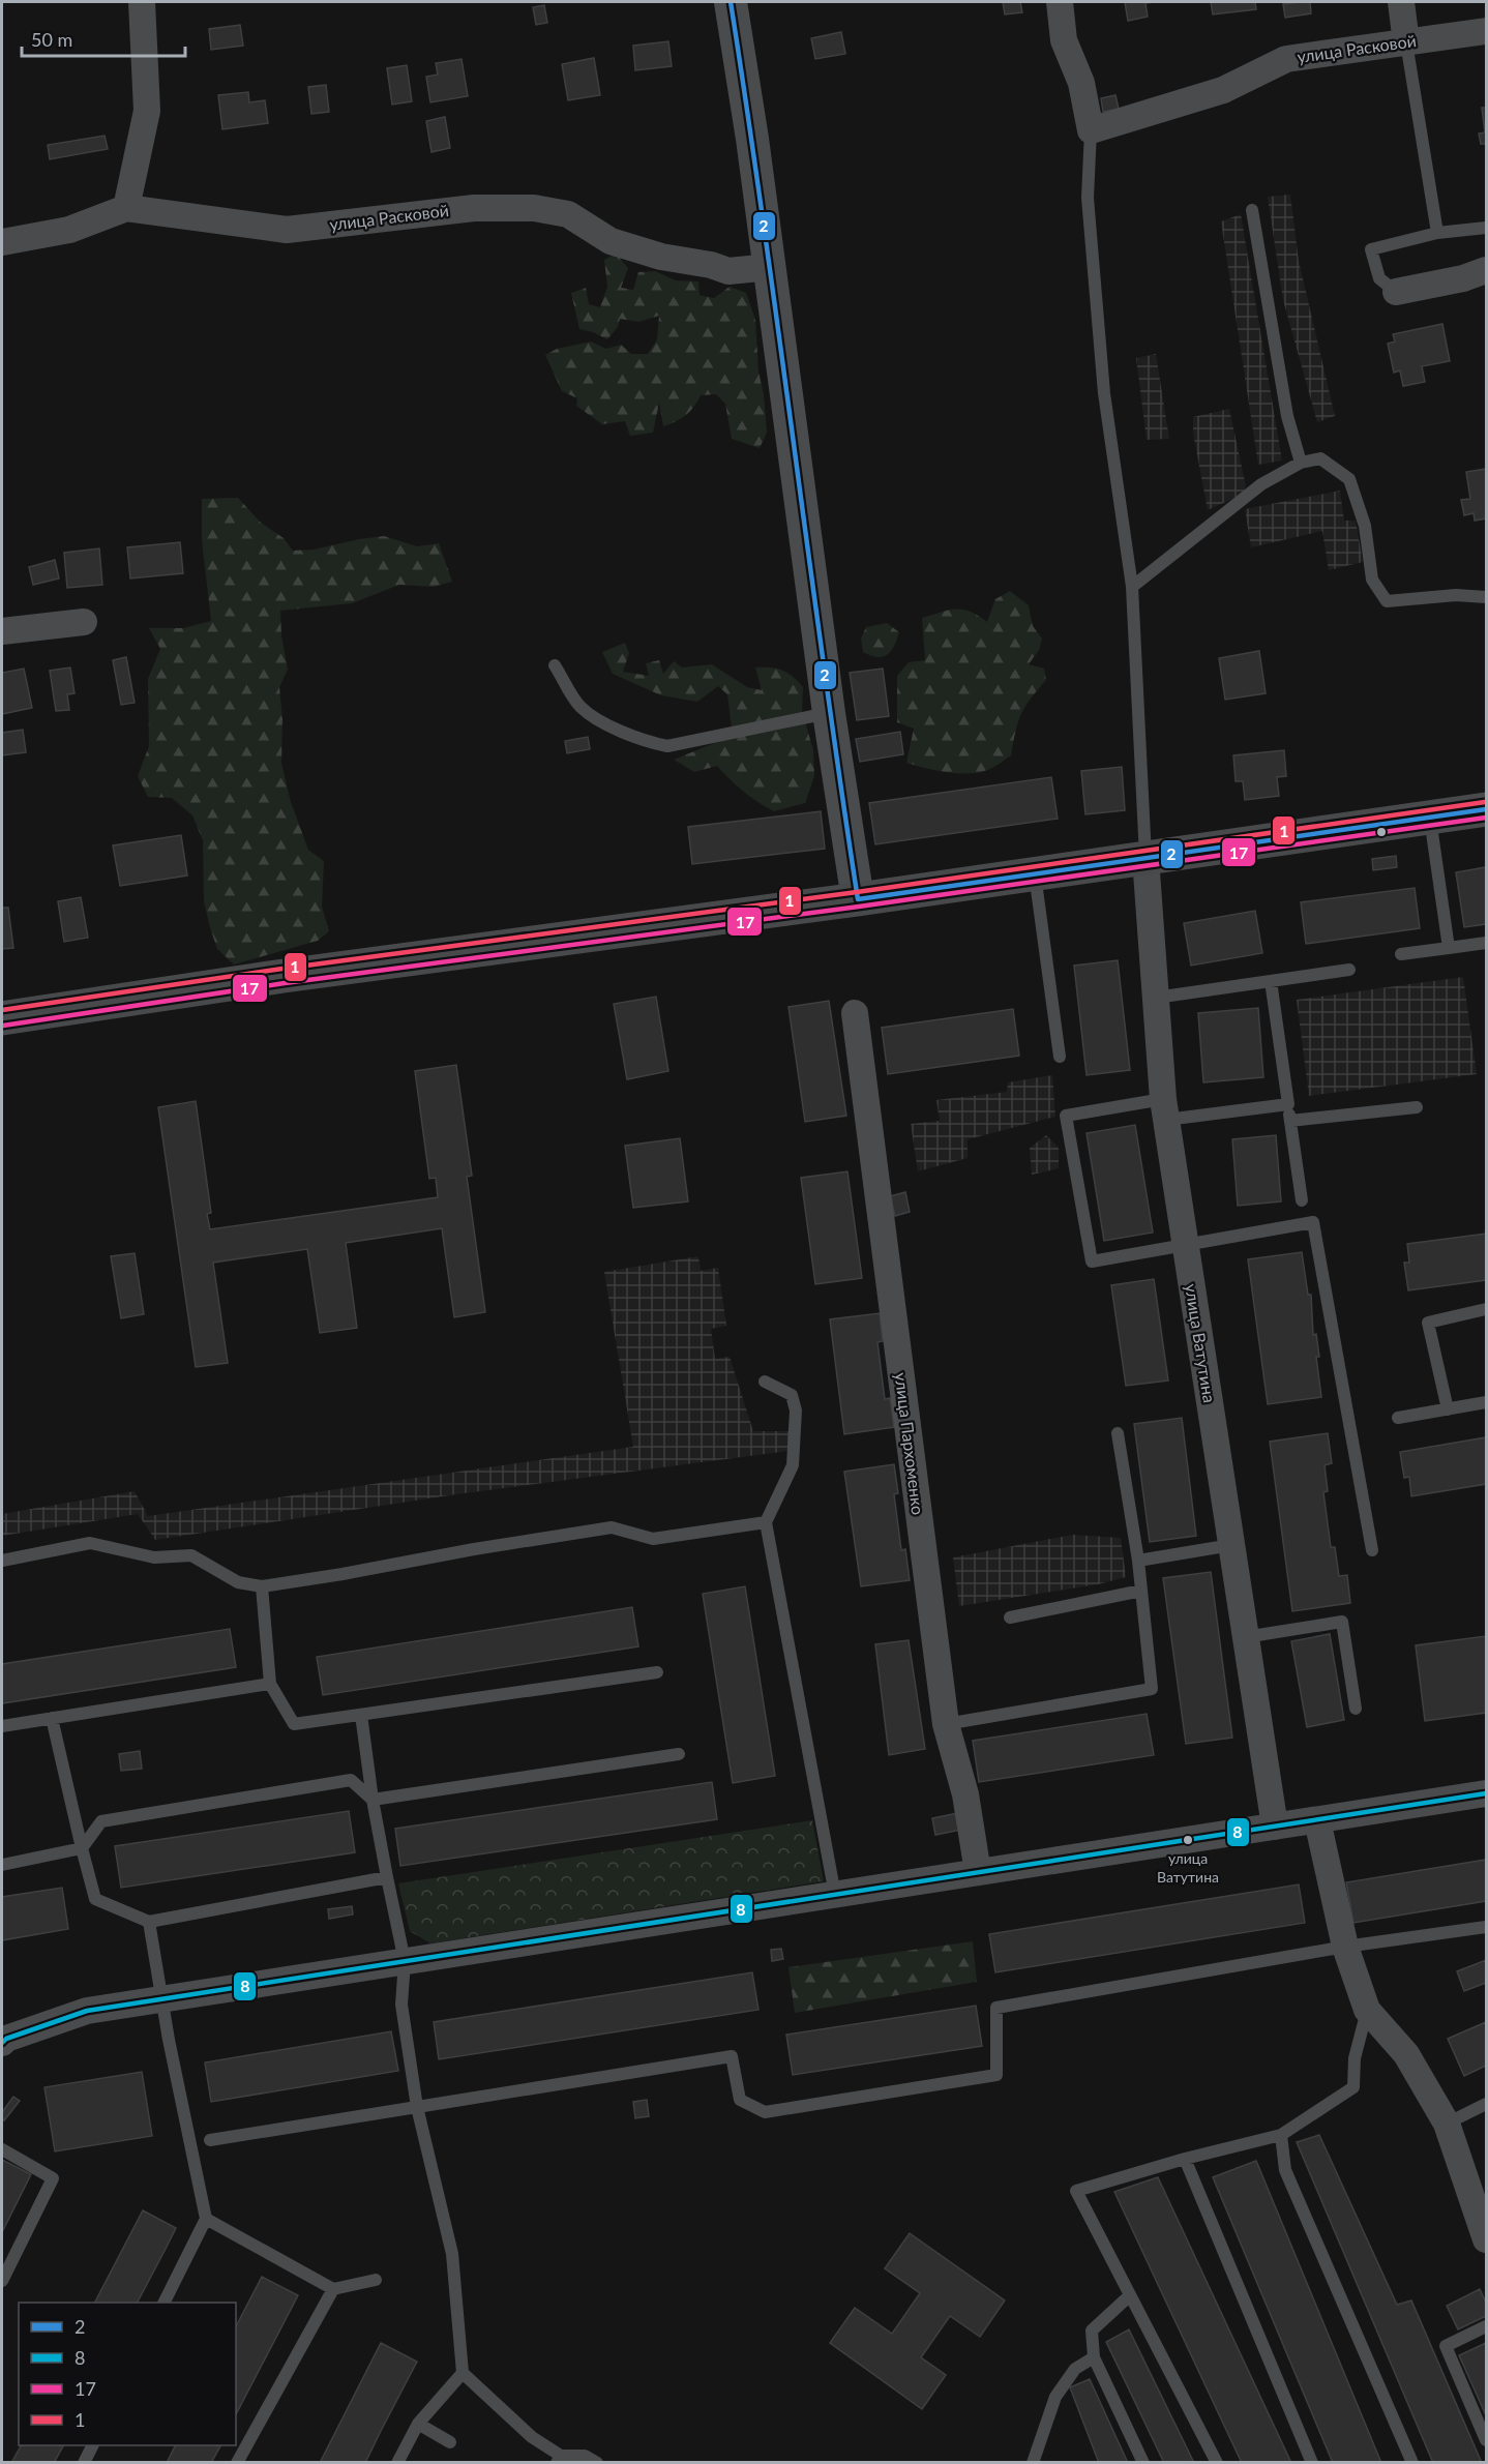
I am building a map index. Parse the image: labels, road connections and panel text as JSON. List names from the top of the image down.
{
  "streets": {
    "street": ["улица Расковой", "улица Ватутина", "улица Пархоменко"]
  },
  "places": ["улица Ватутина"],
  "lines": [
    "transit line 2",
    "transit line 1",
    "transit line 17",
    "transit line 8"
  ],
  "legend": [
    "2",
    "8",
    "17",
    "1"
  ],
  "scale_bar": "50 m"
}
